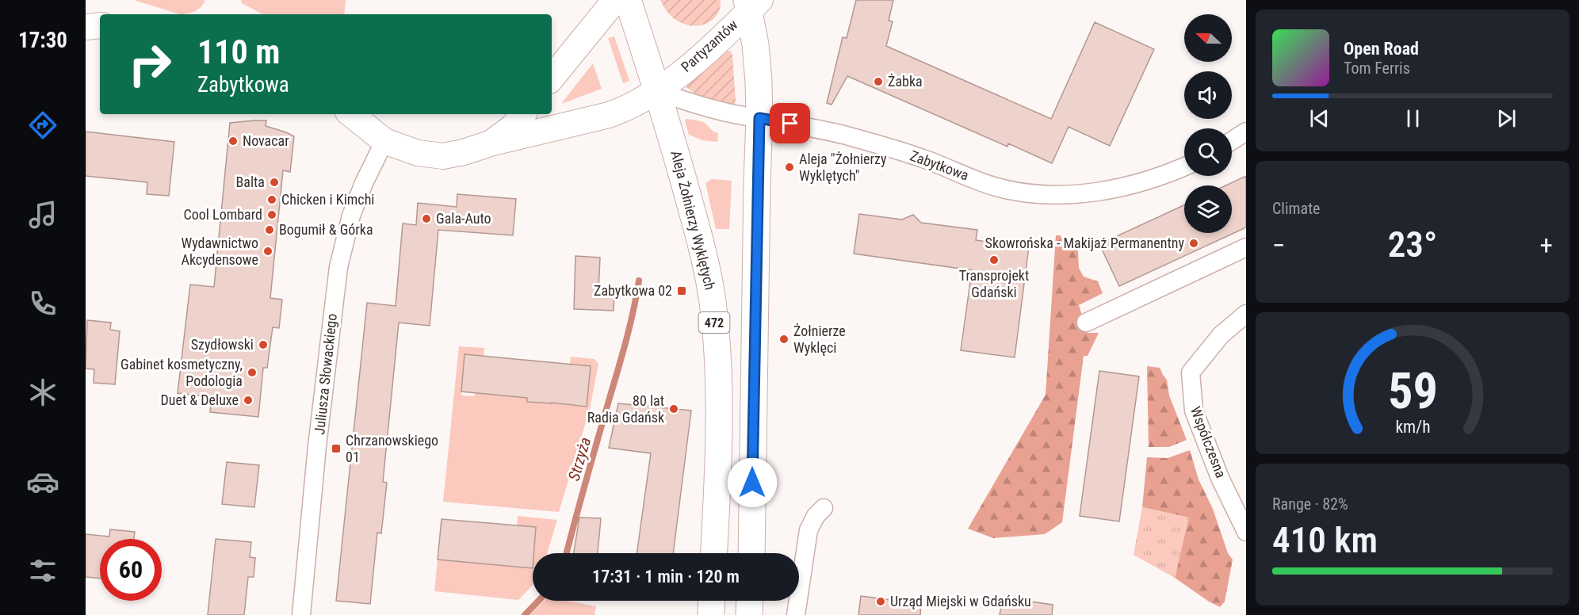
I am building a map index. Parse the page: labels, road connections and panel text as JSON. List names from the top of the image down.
{
  "streets": {
    "main road": ["Aleja Żołnierzy Wyklętych", "472"],
    "street": [
      "Partyzantów",
      "Zabytkowa",
      "Juliusza Słowackiego",
      "Współczesna"
    ]
  },
  "crossings": [
    ["Partyzantów", "Zabytkowa"],
    ["Partyzantów", "Aleja Żołnierzy Wyklętych"],
    ["Zabytkowa", "Aleja Żołnierzy Wyklętych"]
  ],
  "water": ["Strzyża"],
  "places": {
    "other": [
      "Żabka",
      "Novacar",
      "Aleja \"Żołnierzy Wyklętych\"",
      "Balta",
      "Chicken i Kimchi",
      "Cool Lombard",
      "Gala-Auto",
      "Bogumił & Górka",
      "Skowrońska - Makijaż Permanentny",
      "Wydawnictwo Akcydensowe",
      "Transprojekt Gdański",
      "Żołnierze Wyklęci",
      "Szydłowski",
      "Gabinet kosmetyczny, Podologia",
      "Duet & Deluxe",
      "80 lat Radia Gdańsk",
      "Urząd Miejski w Gdańsku"
    ],
    "transit": ["Zabytkowa 02", "Chrzanowskiego 01"]
  },
  "north": "left",
  "page": {
    "tabs": "17:30",
    "turn": ["110 m", "Zabytkowa"],
    "song": ["Open Road", "Tom Ferris"],
    "tile": [
      "Climate",
      ["Range · 82%", "410 km"]
    ],
    "heat": ["−", "23°", "+"],
    "limit": "60",
    "trip": "17:31 · 1 min · 120 m",
    "gauge": ["59", "km/h"]
  }
}
